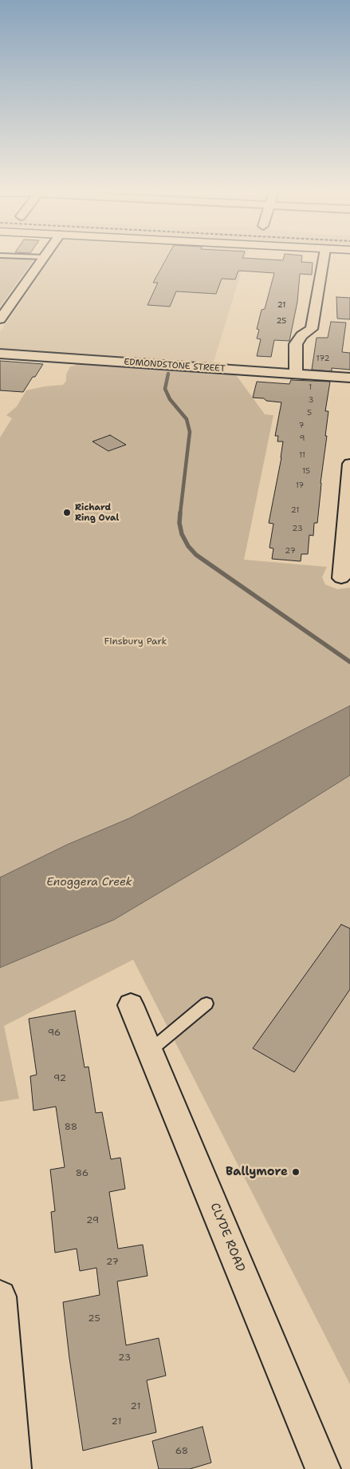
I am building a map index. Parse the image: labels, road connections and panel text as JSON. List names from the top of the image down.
{
  "streets": {
    "street": ["EDMONDSTONE STREET", "CLYDE ROAD"]
  },
  "water": ["Enoggera Creek"],
  "parks": ["Finsbury Park"],
  "places": ["Richard Ring Oval", "Ballymore"],
  "house_numbers": [
    "21",
    "25",
    "172",
    "1",
    "3",
    "5",
    "7",
    "9",
    "11",
    "15",
    "17",
    "21",
    "23",
    "27",
    "96",
    "92",
    "88",
    "86",
    "29",
    "27",
    "25",
    "23",
    "21",
    "21",
    "68"
  ]
}
